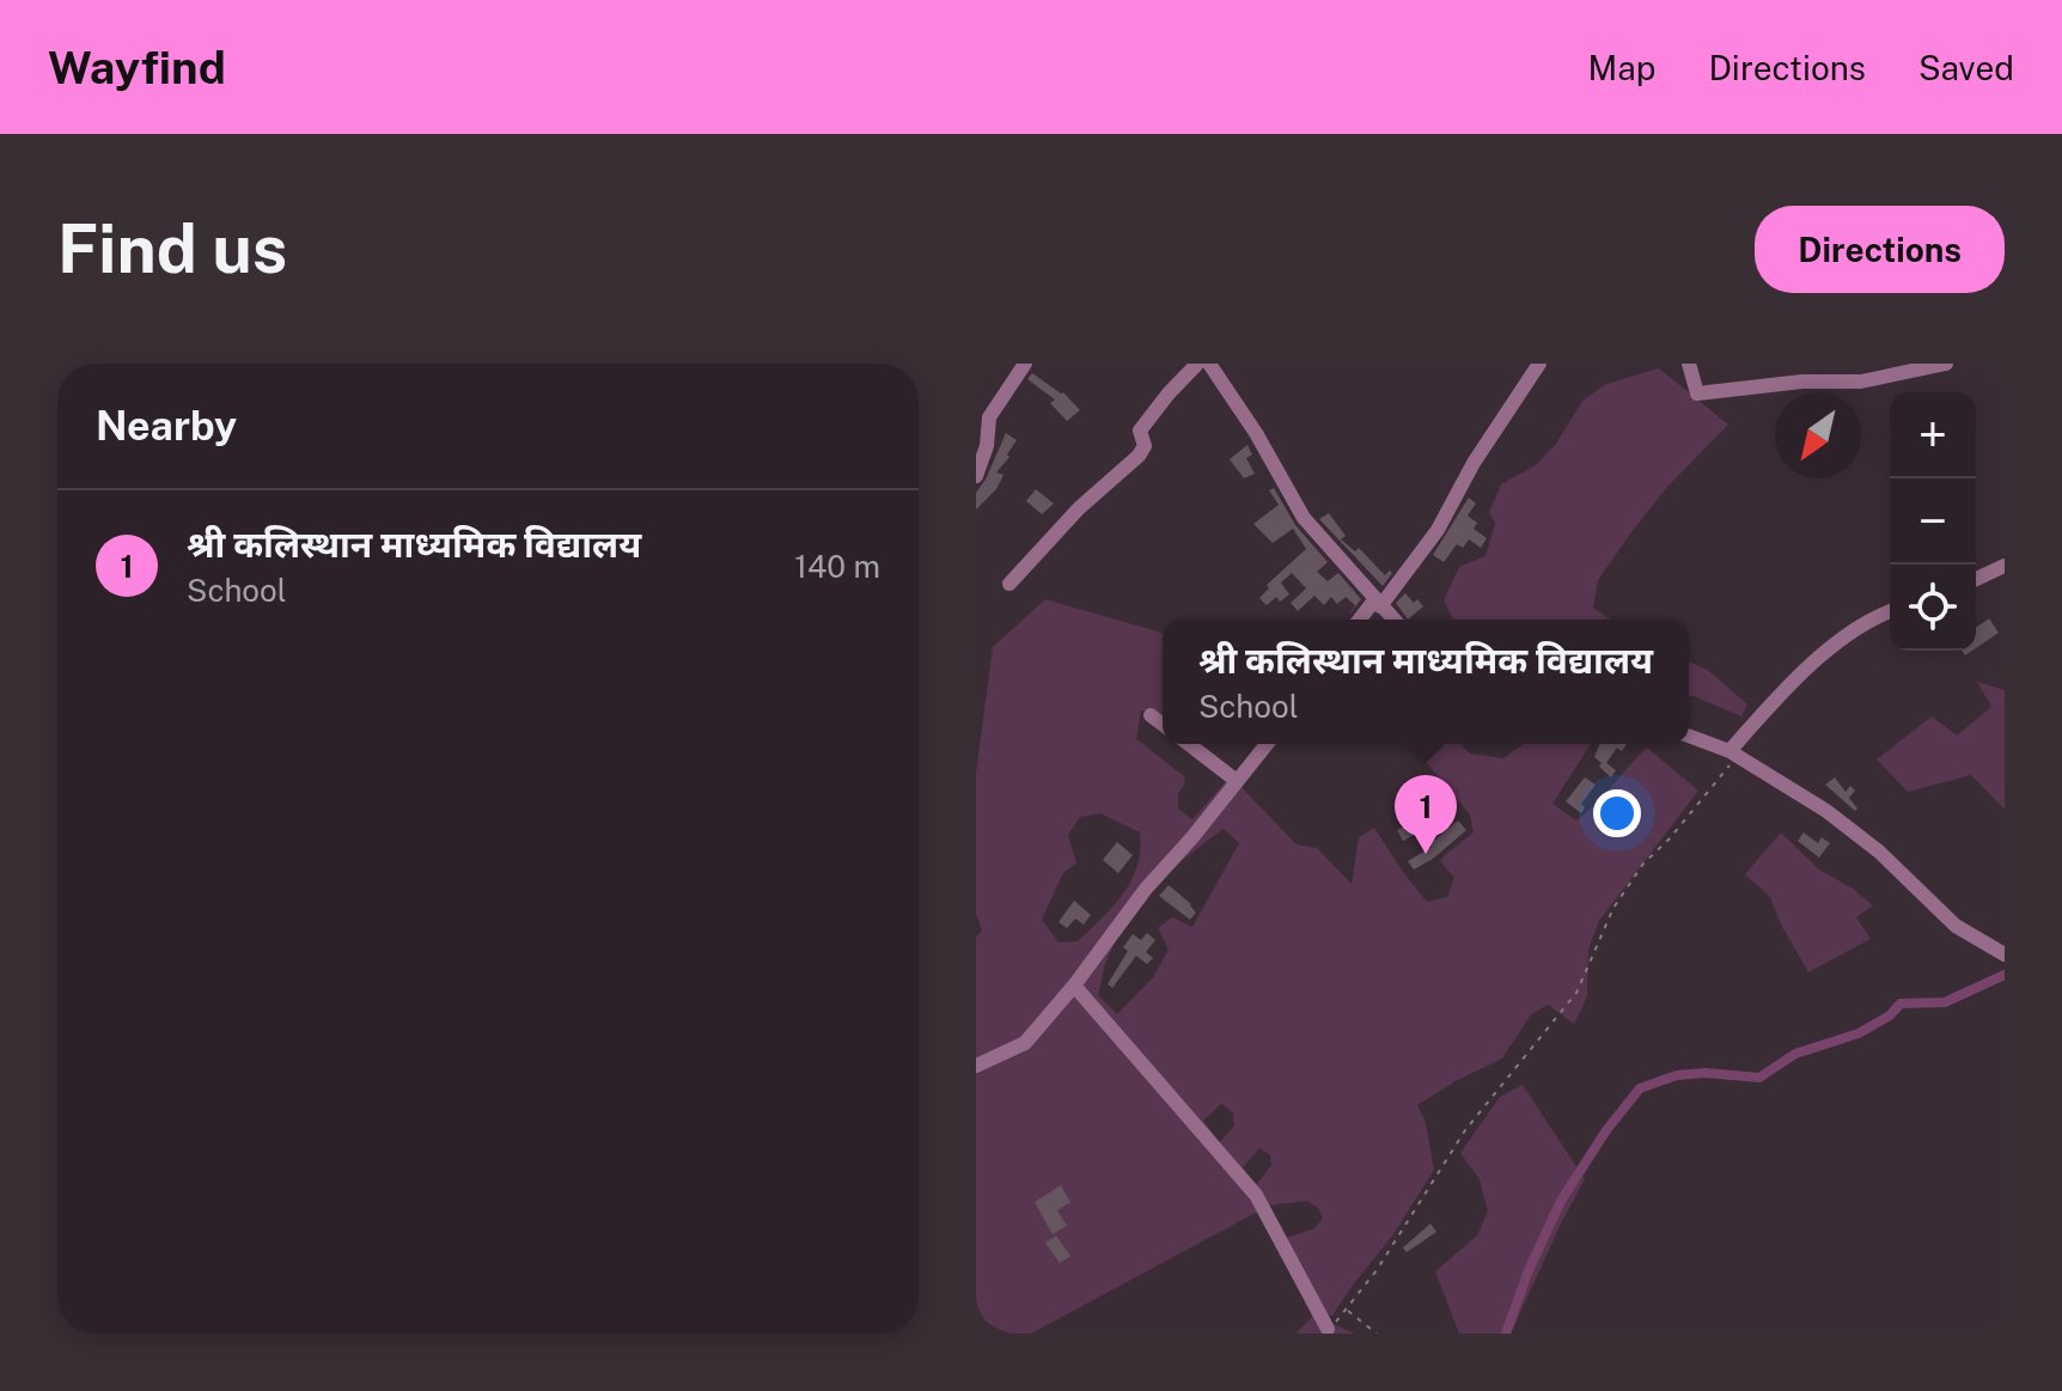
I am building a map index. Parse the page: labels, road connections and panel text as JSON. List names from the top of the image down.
{
  "north": "bottom left",
  "page": {
    "header": "Wayfind",
    "nav": ["Map", "Directions", "Saved"],
    "buttons": "Directions",
    "title": "Find us",
    "heading": "Nearby",
    "map_buttons": ["+", "−"],
    "list": [
      {
        "mark": "1",
        "name": "श्री कलिस्थान माध्यमिक विद्यालय",
        "note": "School",
        "value": "140 m"
      }
    ],
    "popup": ["श्री कलिस्थान माध्यमिक विद्यालय", "School"],
    "pins": "1"
  }
}
